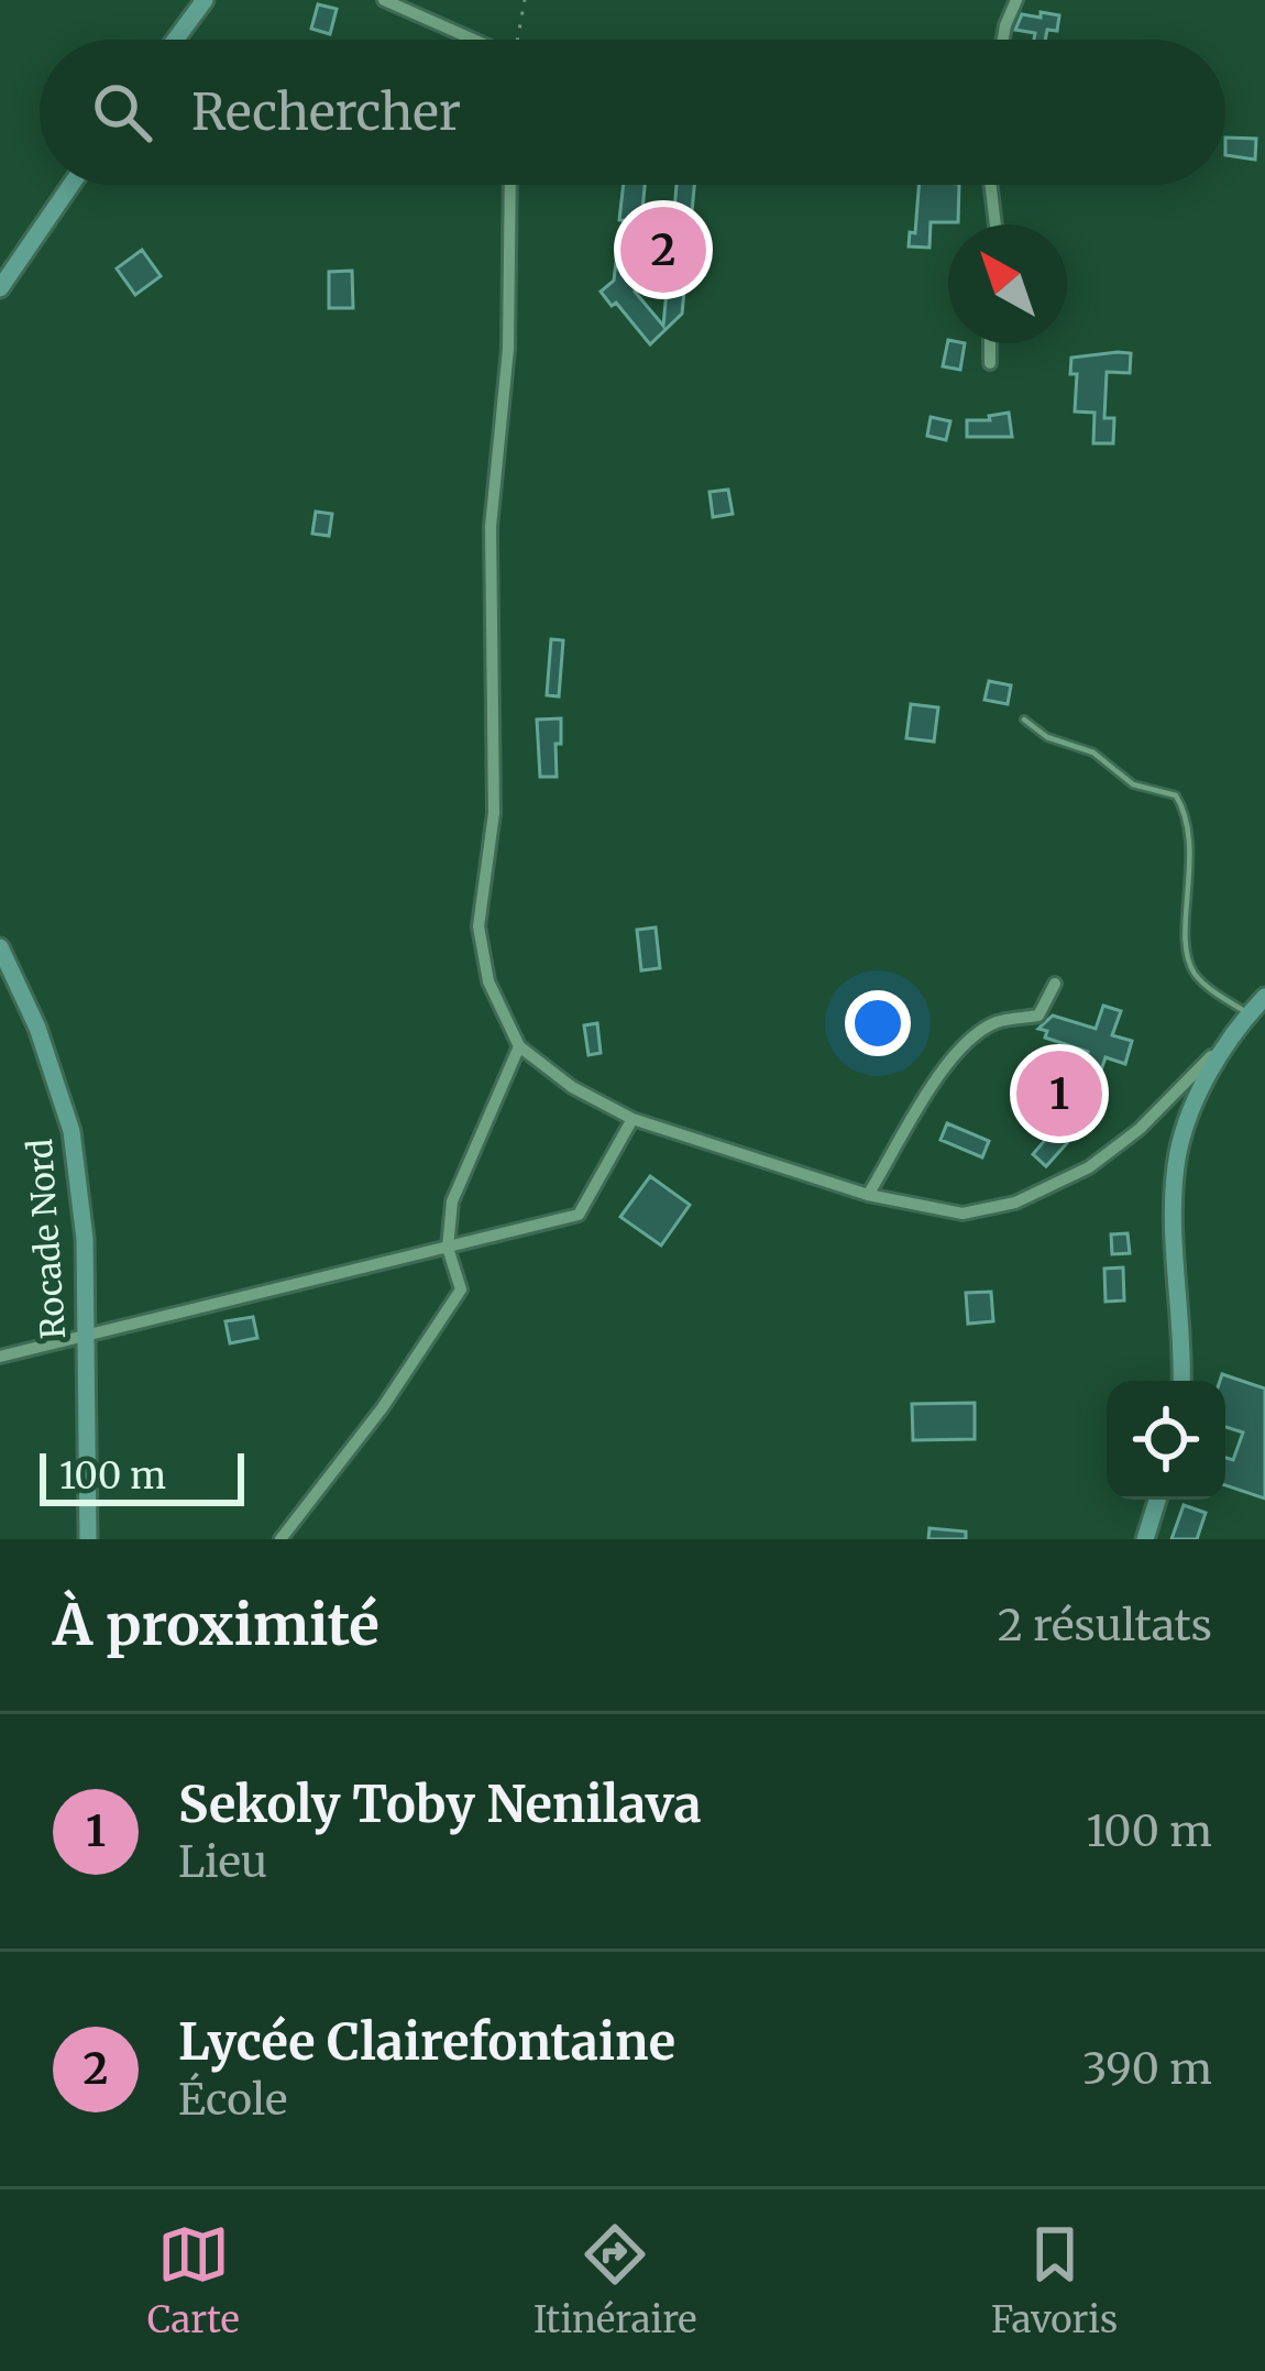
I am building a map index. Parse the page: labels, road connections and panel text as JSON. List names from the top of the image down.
{
  "streets": {
    "main road": ["Rocade Nord"]
  },
  "scale_bar": "100 m",
  "north": "top left",
  "page": {
    "search": "Rechercher",
    "pins": ["2", "1"],
    "scale": "100 m",
    "heading": ["À proximité", "2 résultats"],
    "list": [
      {
        "mark": "1",
        "name": "Sekoly Toby Nenilava",
        "note": "Lieu",
        "value": "100 m"
      },
      {
        "mark": "2",
        "name": "Lycée Clairefontaine",
        "note": "École",
        "value": "390 m"
      }
    ],
    "nav": ["Carte", "Itinéraire", "Favoris"]
  }
}
